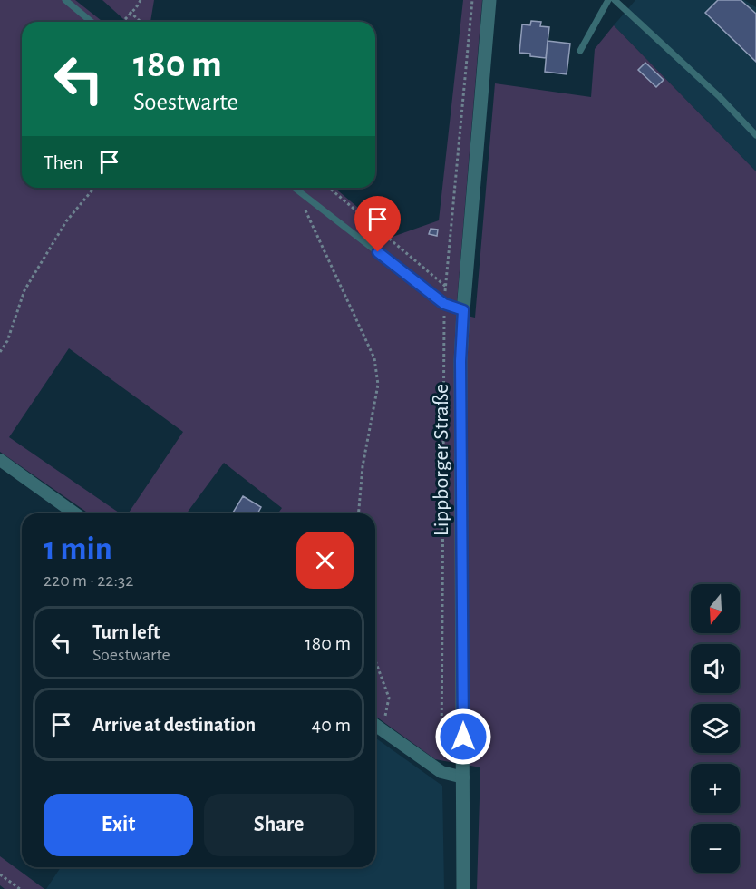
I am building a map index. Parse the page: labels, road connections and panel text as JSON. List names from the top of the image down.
{
  "streets": {
    "street": ["Lippborger Straße"]
  },
  "north": "bottom",
  "page": {
    "turn": ["180 m", "Soestwarte"],
    "then": "Then",
    "heading": ["1 min", "220 m · 22:32"],
    "map_buttons": ["+", "−"],
    "list": [
      {
        "name": "Turn left",
        "note": "Soestwarte",
        "value": "180 m"
      },
      {
        "name": "Arrive at destination",
        "value": "40 m"
      }
    ],
    "buttons": ["Exit", "Share"]
  }
}
